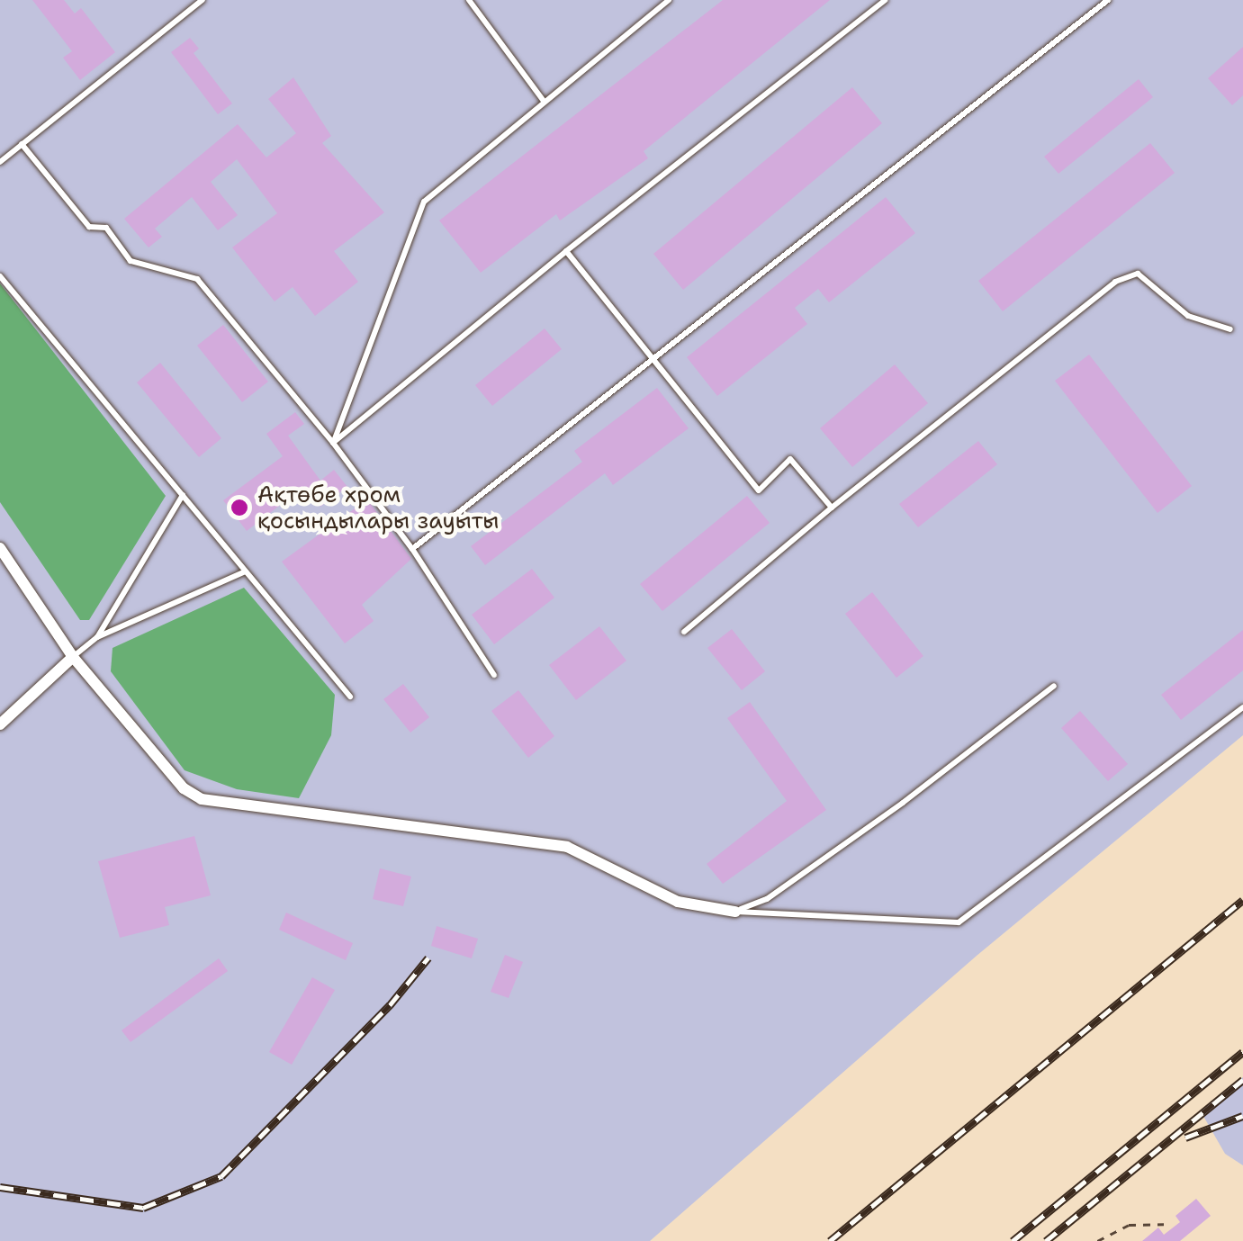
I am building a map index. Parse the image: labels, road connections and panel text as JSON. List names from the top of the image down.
{
  "places": ["Ақтөбе хром қосындылары зауыты"]
}
